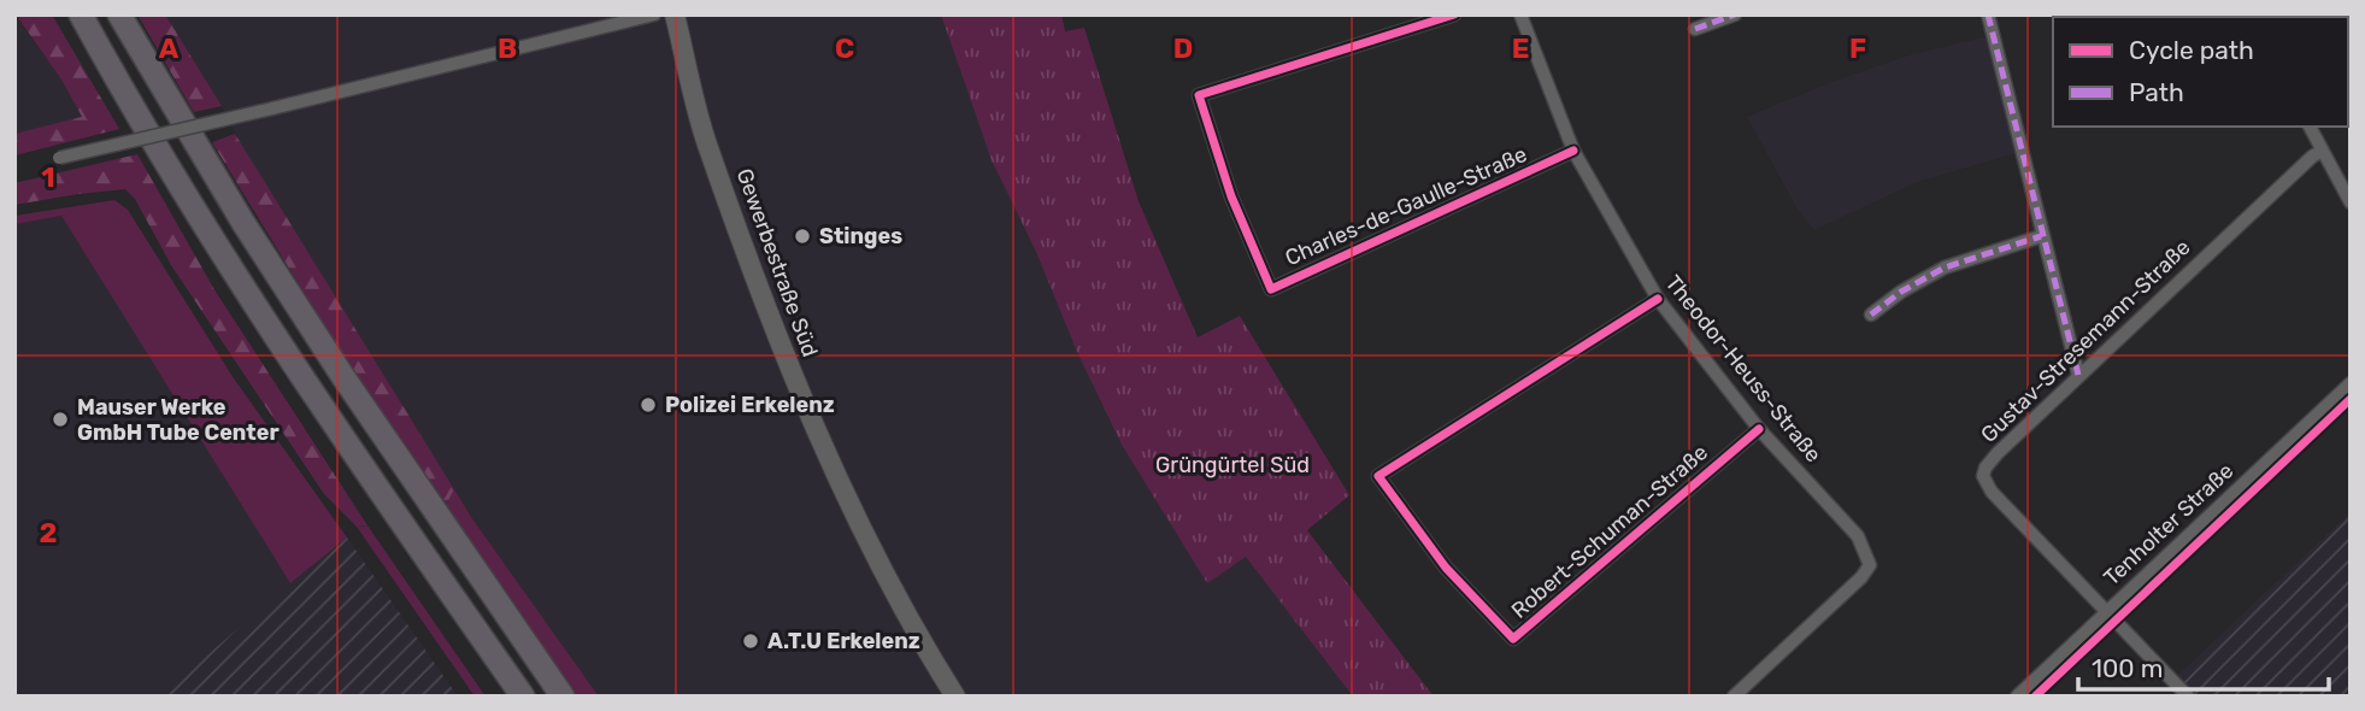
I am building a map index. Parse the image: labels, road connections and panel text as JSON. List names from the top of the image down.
{
  "streets": {
    "street": [
      "Charles-de-Gaulle-Straße",
      "Gewerbestraße Süd",
      "Gustav-Stresemann-Straße",
      "Theodor-Heuss-Straße",
      "Tenholter Straße",
      "Robert-Schuman-Straße"
    ]
  },
  "crossings": [
    ["Charles-de-Gaulle-Straße", "Theodor-Heuss-Straße"],
    ["Gustav-Stresemann-Straße", "Tenholter Straße"],
    ["Theodor-Heuss-Straße", "Robert-Schuman-Straße"]
  ],
  "parks": ["Grüngürtel Süd"],
  "places": [
    "Stinges",
    "Polizei Erkelenz",
    "Mauser Werke GmbH Tube Center",
    "A.T.U Erkelenz"
  ],
  "legend": ["Cycle path", "Path"],
  "scale_bar": "100 m",
  "grid": {
    "columns": [
      "A",
      "B",
      "C",
      "D",
      "E",
      "F"
    ],
    "rows": ["1", "2"]
  }
}
